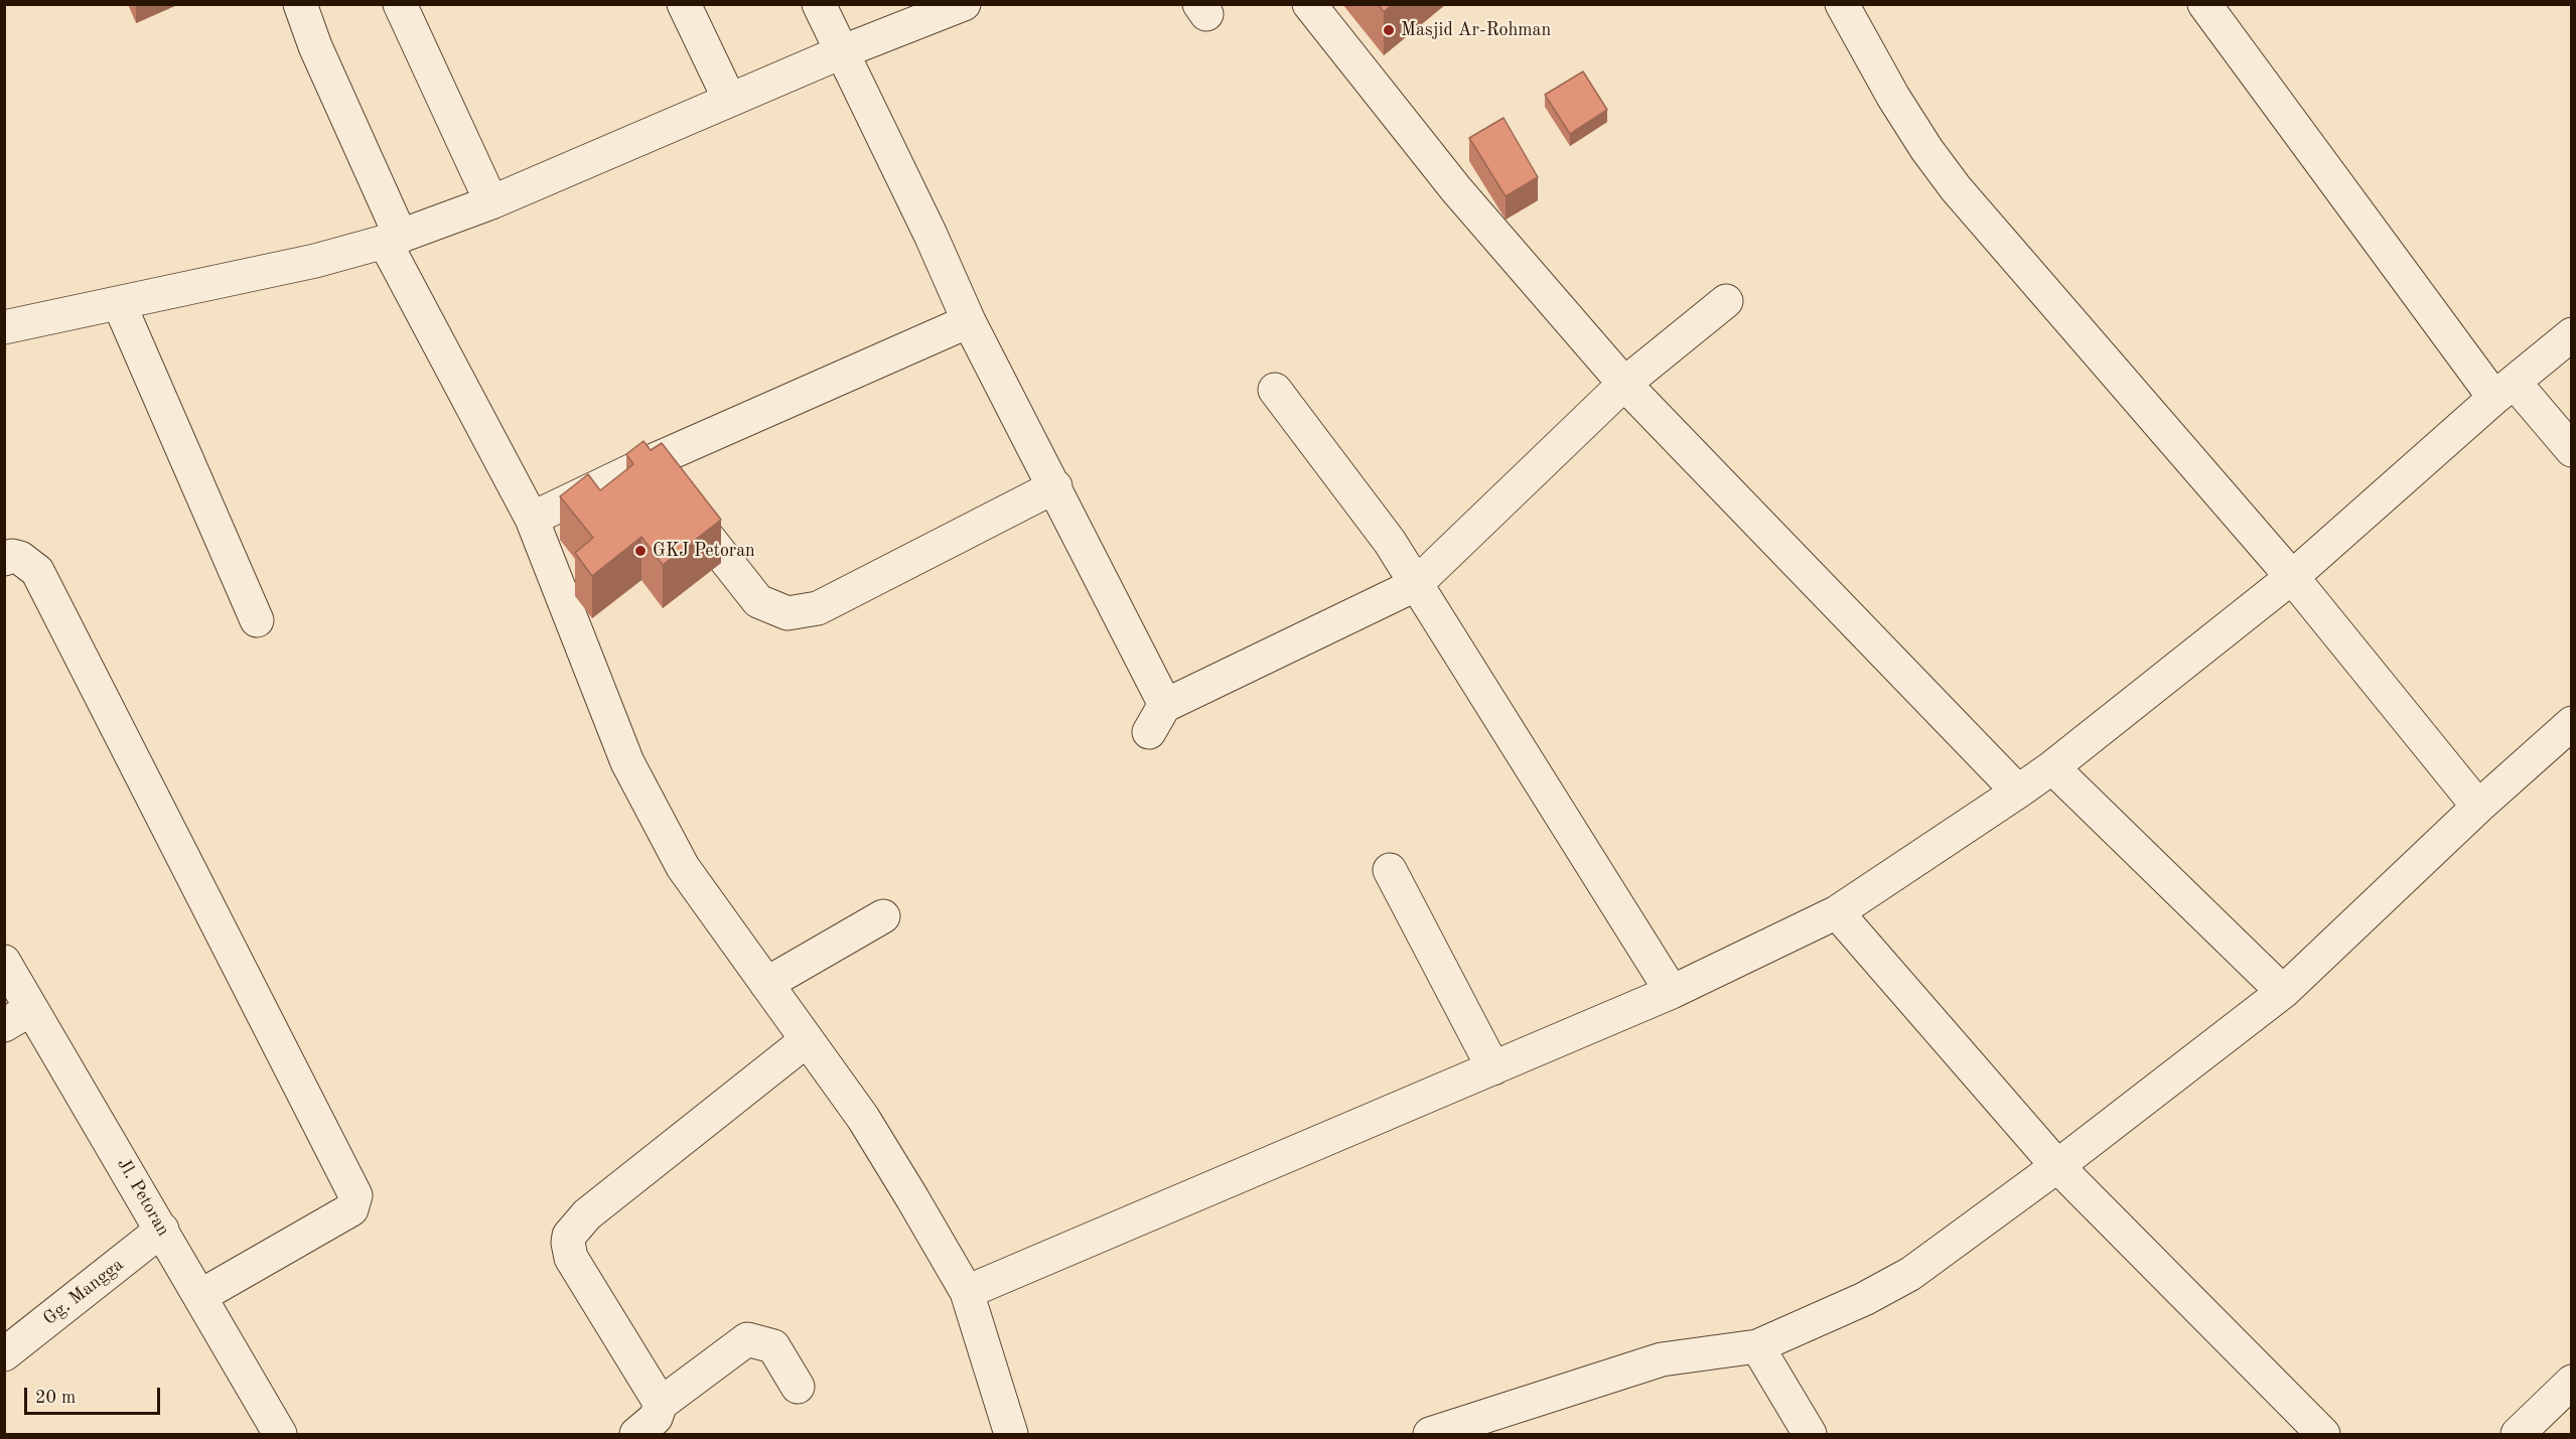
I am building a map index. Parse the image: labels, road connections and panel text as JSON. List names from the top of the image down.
{
  "streets": {
    "street": ["Jl. Petoran", "Gg. Mangga"]
  },
  "crossings": [
    ["Jl. Petoran", "Gg. Mangga"]
  ],
  "places": ["Masjid Ar-Rohman", "GKJ Petoran"],
  "scale_bar": "20 m"
}
